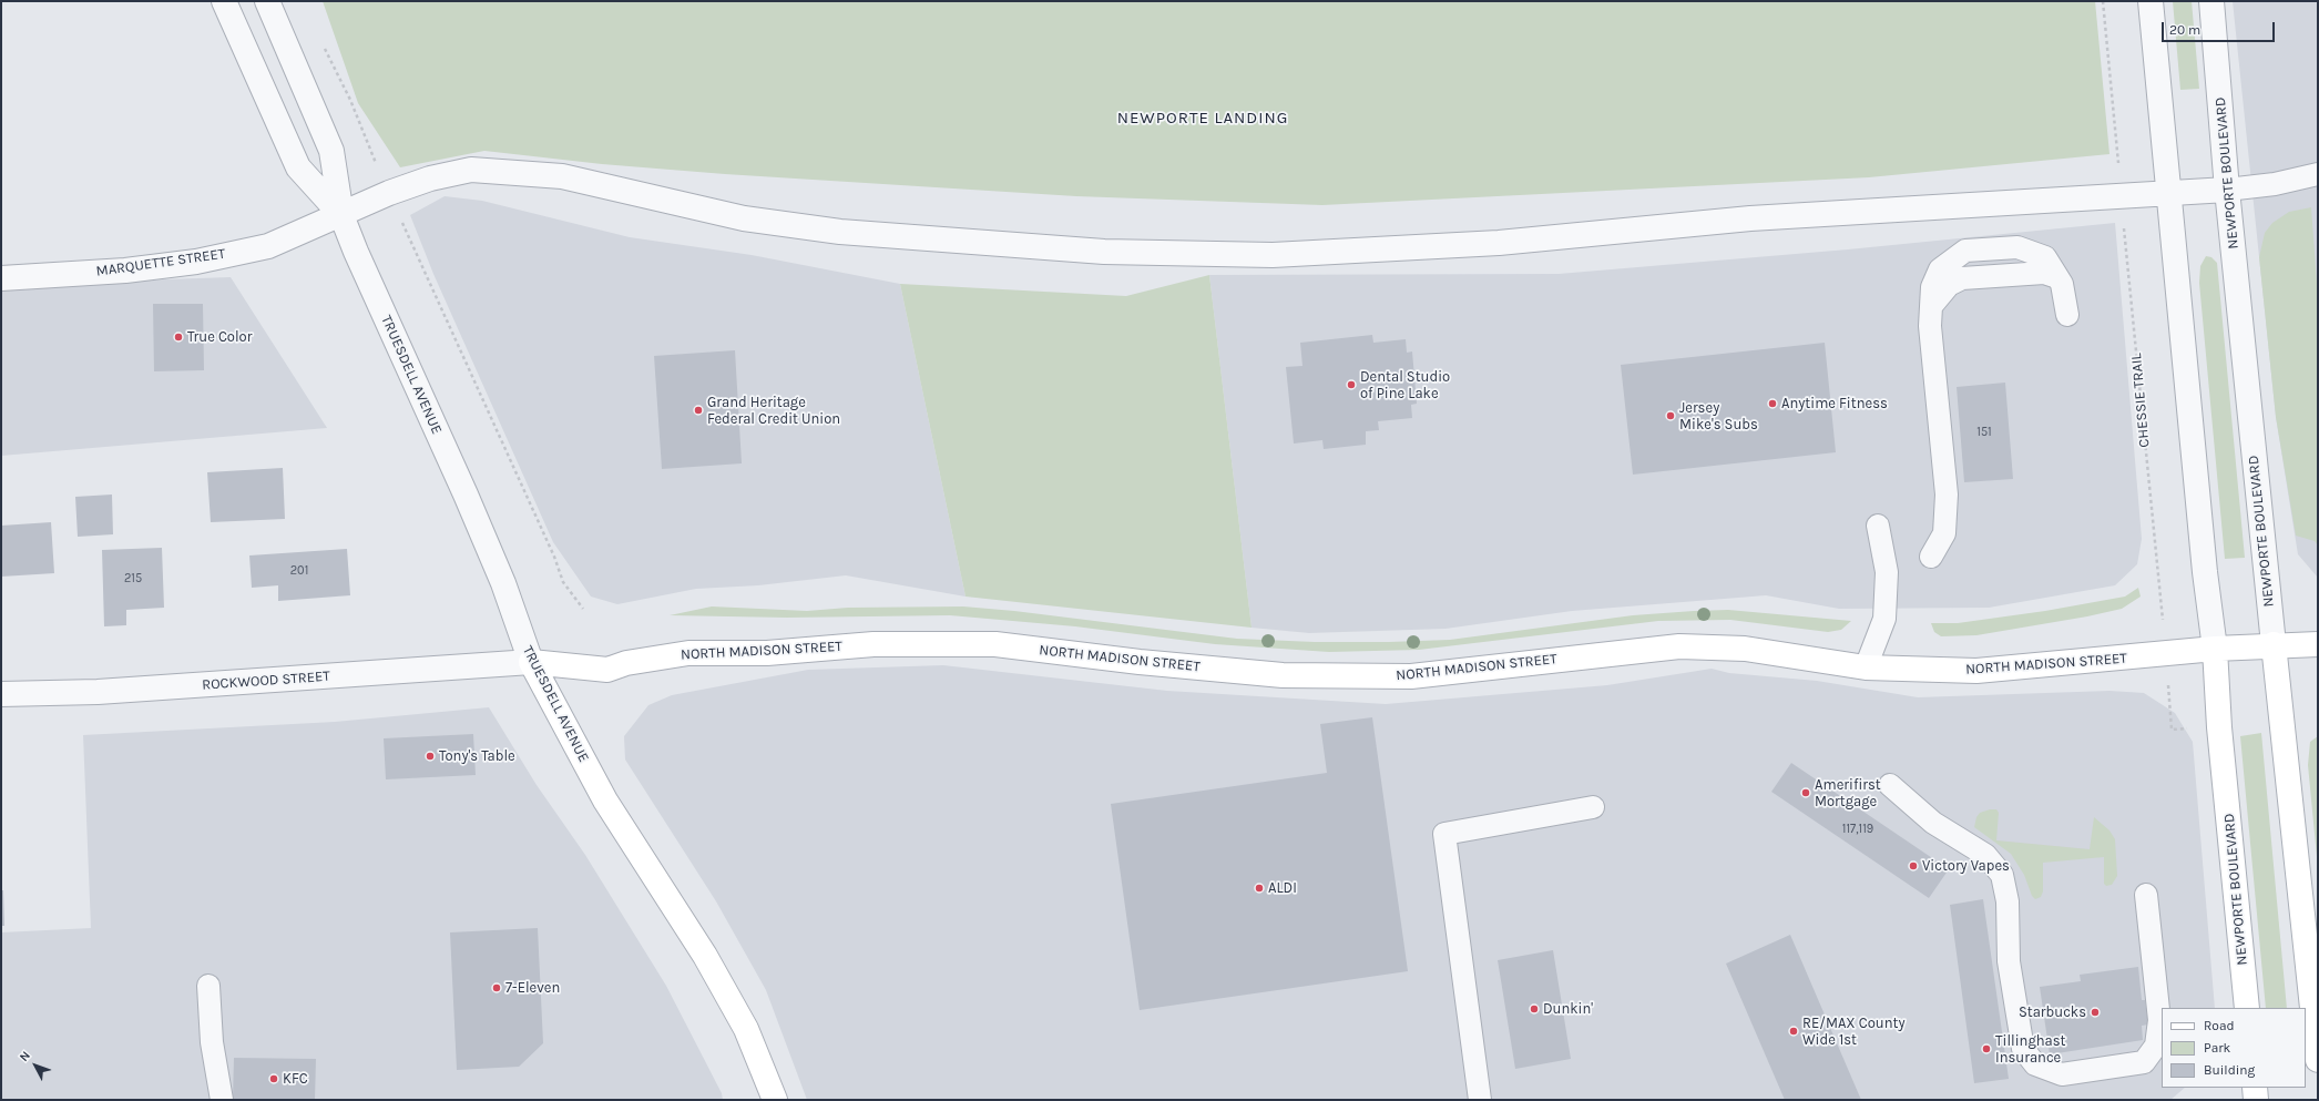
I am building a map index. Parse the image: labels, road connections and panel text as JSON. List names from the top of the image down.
{
  "streets": {
    "street": [
      "NEWPORTE BOULEVARD",
      "MARQUETTE STREET",
      "TRUESDELL AVENUE",
      "NORTH MADISON STREET",
      "ROCKWOOD STREET"
    ],
    "path": ["CHESSIE TRAIL"]
  },
  "crossings": [
    ["NEWPORTE BOULEVARD", "MARQUETTE STREET"],
    ["NEWPORTE BOULEVARD", "NORTH MADISON STREET"],
    ["MARQUETTE STREET", "TRUESDELL AVENUE"],
    ["TRUESDELL AVENUE", "NORTH MADISON STREET"],
    ["TRUESDELL AVENUE", "ROCKWOOD STREET"],
    ["NORTH MADISON STREET", "ROCKWOOD STREET"]
  ],
  "districts": ["NEWPORTE LANDING"],
  "places": [
    "True Color",
    "Dental Studio of Pine Lake",
    "Anytime Fitness",
    "Grand Heritage Federal Credit Union",
    "Jersey Mike's Subs",
    "Tony's Table",
    "Amerifirst Mortgage",
    "Victory Vapes",
    "ALDI",
    "7-Eleven",
    "Dunkin'",
    "Starbucks",
    "RE/MAX County Wide 1st",
    "Tillinghast Insurance",
    "KFC"
  ],
  "house_numbers": [
    "151",
    "201",
    "215",
    "117,119"
  ],
  "legend": ["Road", "Park", "Building"],
  "scale_bar": "20 m",
  "north": "top left"
}
